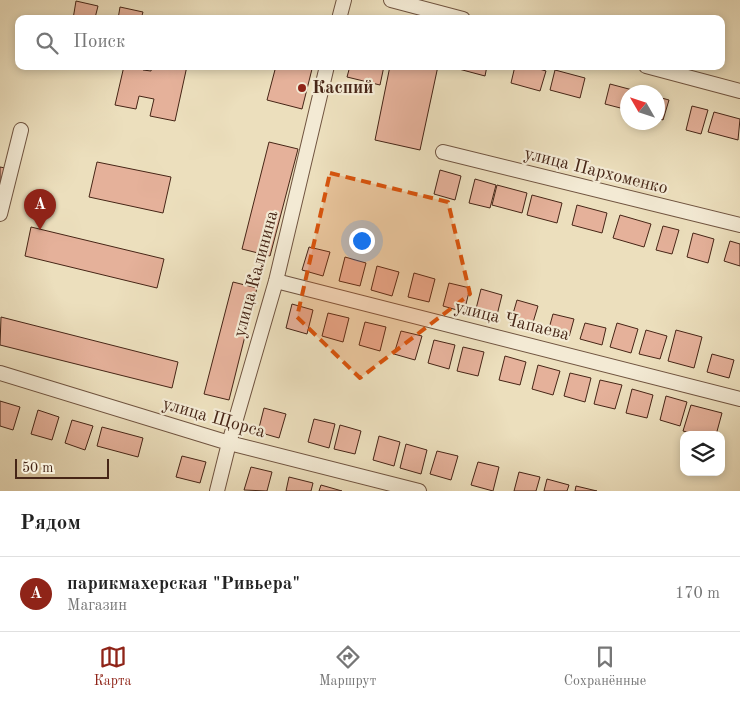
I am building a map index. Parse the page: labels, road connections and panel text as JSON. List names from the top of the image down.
{
  "streets": {
    "street": [
      "улица Пархоменко",
      "улица Калинина",
      "улица Чапаева",
      "улица Щорса"
    ]
  },
  "crossings": [
    ["улица Калинина", "улица Чапаева"],
    ["улица Калинина", "улица Щорса"]
  ],
  "places": ["Каспий"],
  "scale_bar": "50 m",
  "north": "top left",
  "page": {
    "search": "Поиск",
    "pins": "A",
    "scale": "50 m",
    "heading": "Рядом",
    "list": [
      {
        "mark": "A",
        "name": "парикмахерская \"Ривьера\"",
        "note": "Магазин",
        "value": "170 m"
      }
    ],
    "nav": ["Карта", "Маршрут", "Сохранённые"]
  }
}
